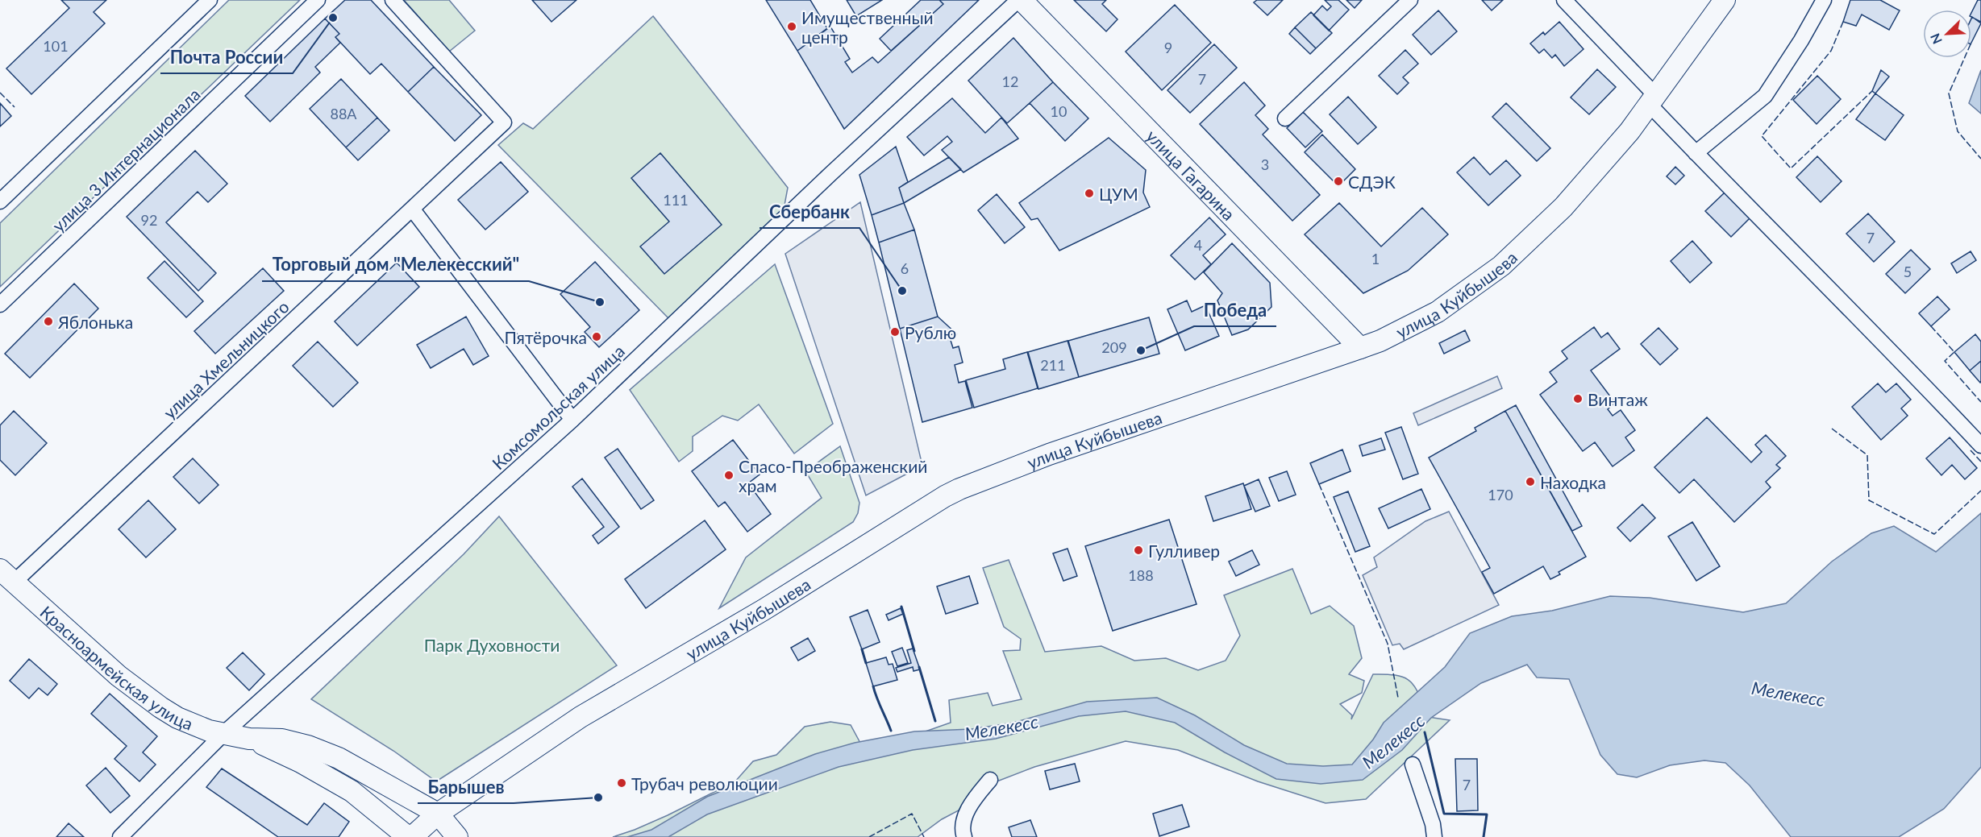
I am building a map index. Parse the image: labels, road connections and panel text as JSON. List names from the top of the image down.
{
  "streets": {
    "main road": ["улица Гагарина", "улица Куйбышева", "Красноармейская улица"],
    "street": ["улица 3 Интернационала", "улица Хмельницкого", "Комсомольская улица"]
  },
  "crossings": [
    ["улица Гагарина", "улица Куйбышева"],
    ["улица Гагарина", "Комсомольская улица"],
    ["улица Куйбышева", "Красноармейская улица"],
    ["улица Хмельницкого", "Красноармейская улица"],
    ["Комсомольская улица", "Красноармейская улица"]
  ],
  "water": ["Мелекесс"],
  "parks": ["Парк Духовности"],
  "places": [
    "Почта России",
    "Имущественный центр",
    "СДЭК",
    "ЦУМ",
    "Сбербанк",
    "Торговый дом \"Мелекесский\"",
    "Яблонька",
    "Рублю",
    "Пятёрочка",
    "Победа",
    "Винтаж",
    "Спасо-Преображенский храм",
    "Находка",
    "Гулливер",
    "Трубач революции",
    "Барышев"
  ],
  "house_numbers": [
    "101",
    "9",
    "7",
    "12",
    "10",
    "88А",
    "3",
    "111",
    "92",
    "7",
    "4",
    "1",
    "6",
    "5",
    "209",
    "211",
    "170",
    "188",
    "7"
  ],
  "north": "bottom left"
}
